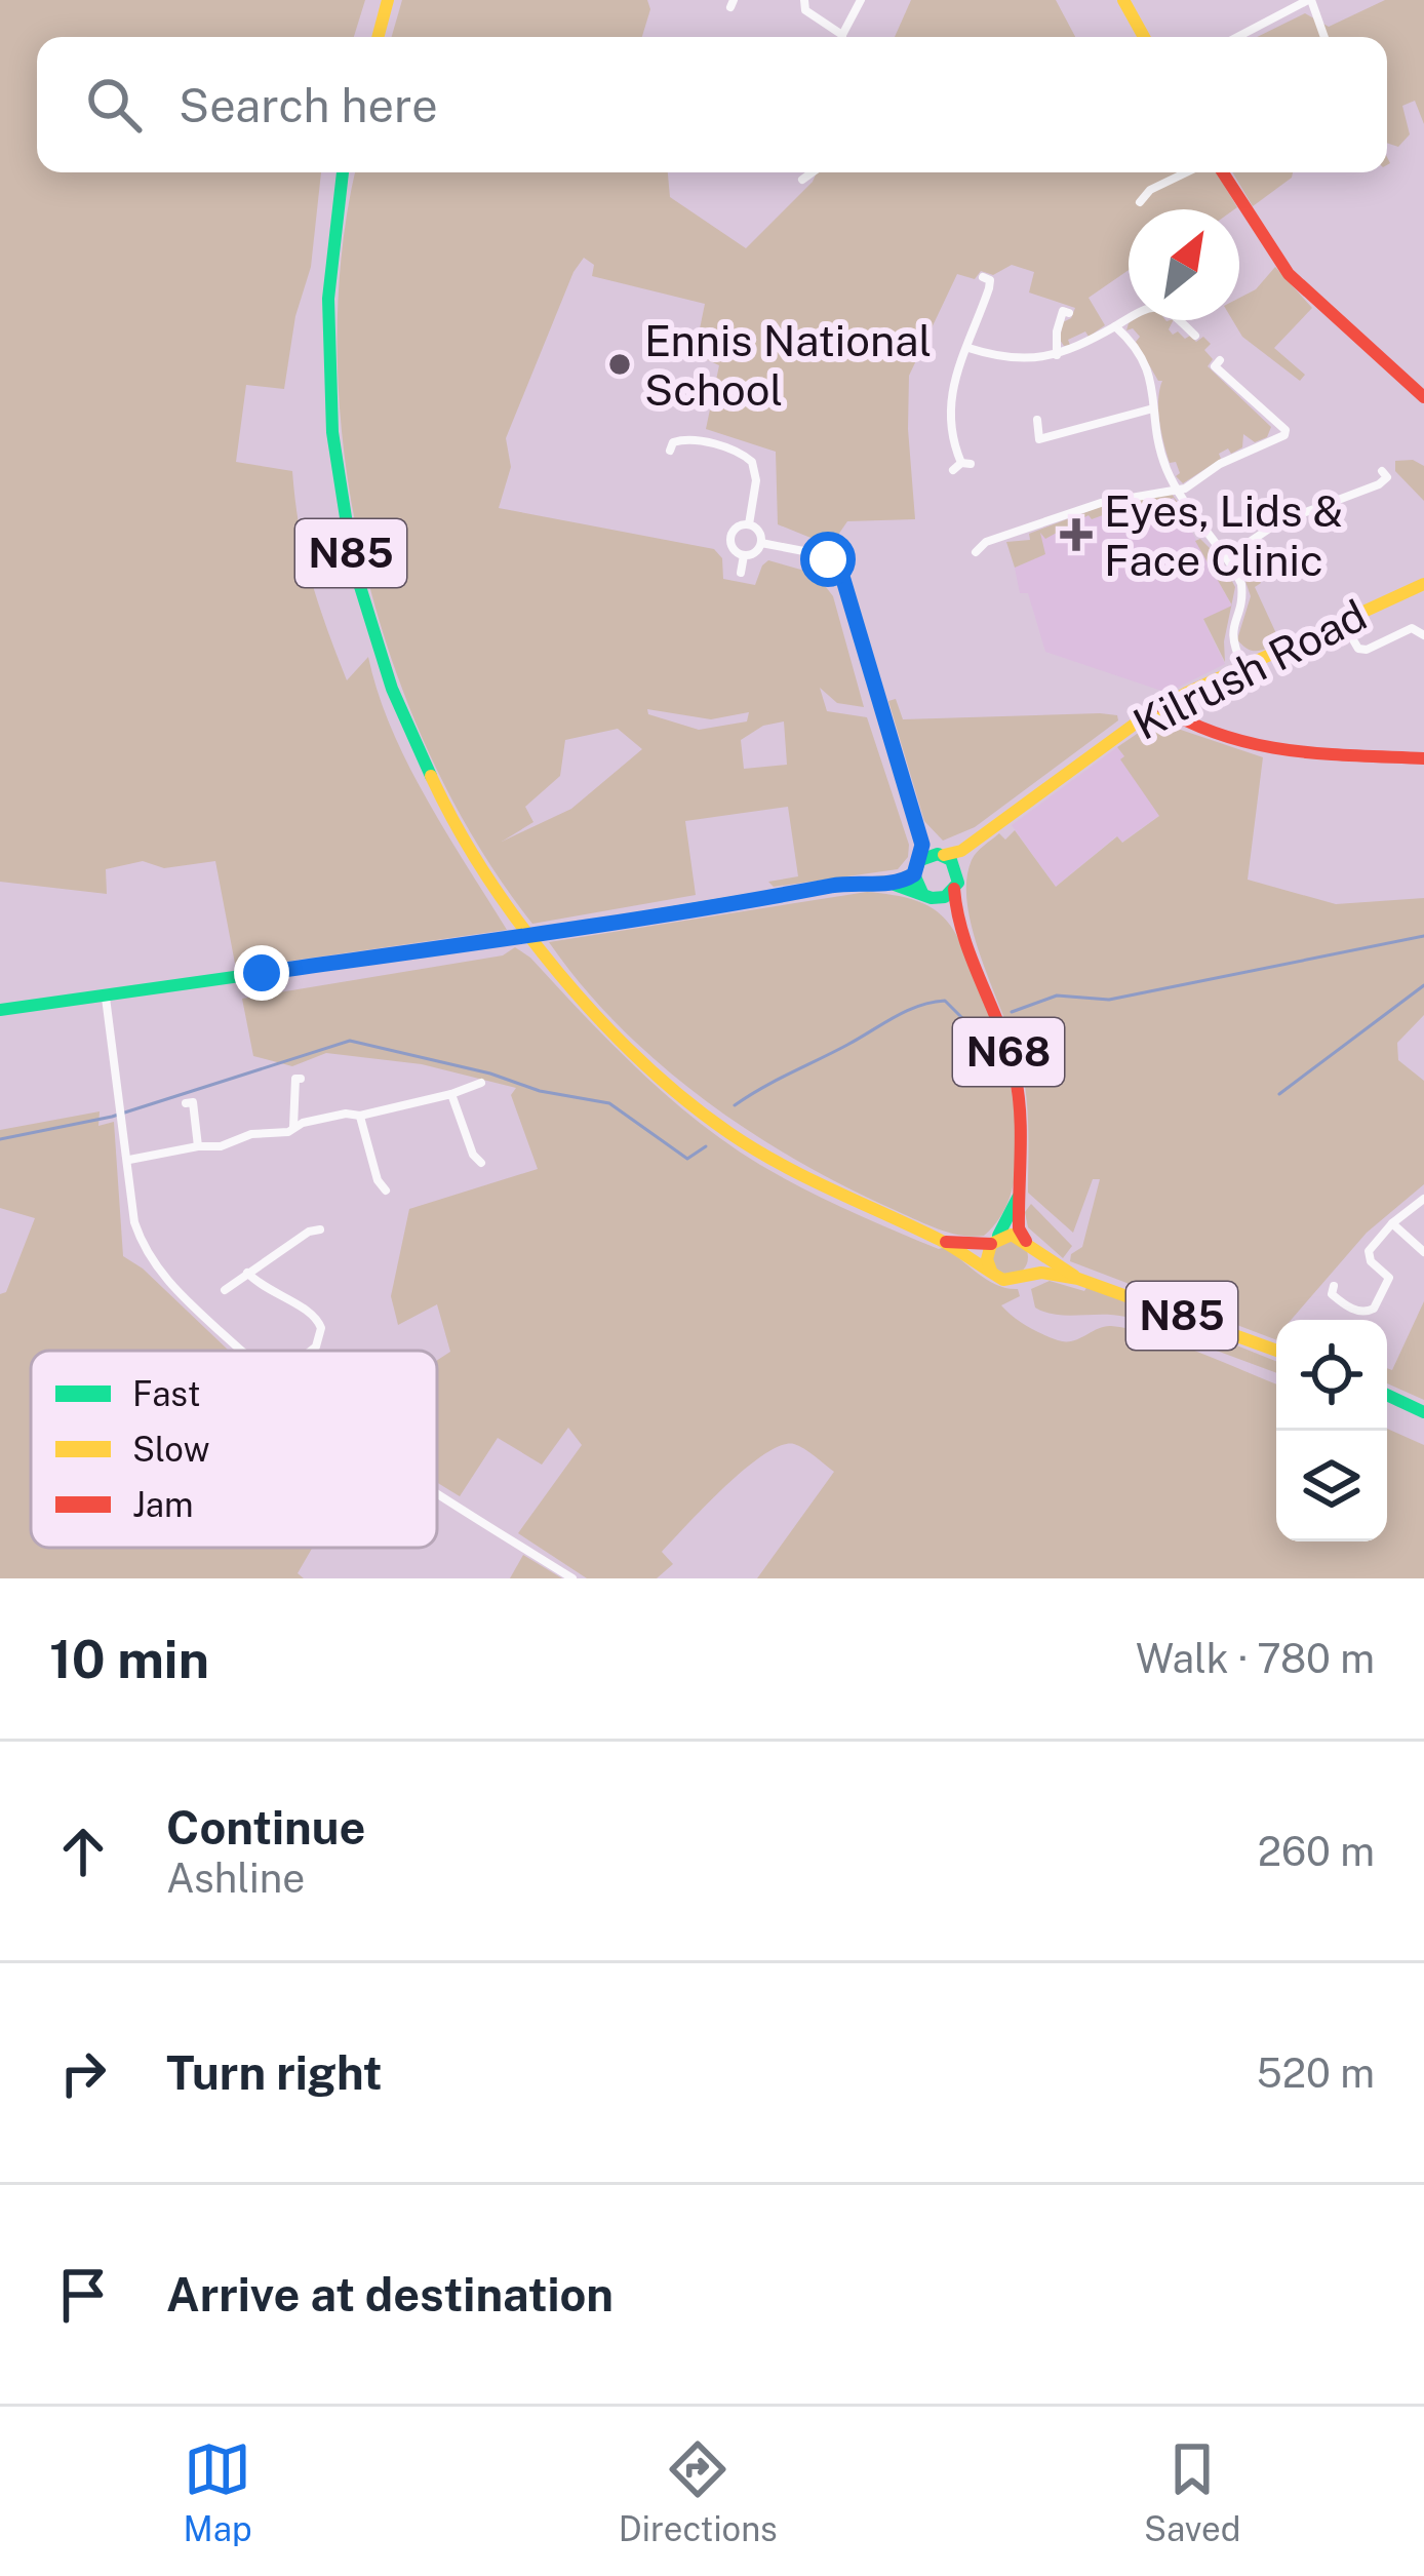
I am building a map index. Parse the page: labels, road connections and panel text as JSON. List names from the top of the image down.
{
  "streets": {
    "main road": ["N85", "Kilrush Road", "N68"]
  },
  "crossings": [
    ["N85", "N68"]
  ],
  "places": {
    "other": ["Ennis National School"],
    "health": ["Eyes, Lids & Face Clinic"]
  },
  "legend": ["Fast", "Slow", "Jam"],
  "north": "top right",
  "page": {
    "search": "Search here",
    "heading": ["10 min", "Walk · 780 m"],
    "list": [
      ["Continue", "Ashline", "260 m"],
      ["Turn right", "520 m"],
      "Arrive at destination"
    ],
    "nav": ["Map", "Directions", "Saved"]
  }
}
